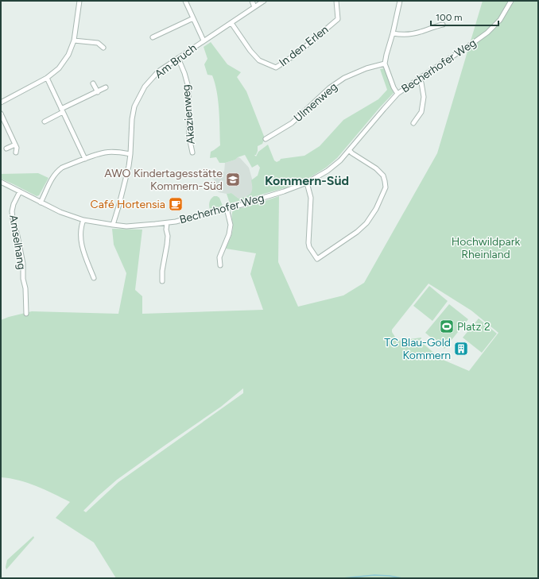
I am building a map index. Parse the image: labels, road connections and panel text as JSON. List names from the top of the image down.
{
  "streets": {
    "street": [
      "In den Erlen",
      "Am Bruch",
      "Becherhofer Weg",
      "Ulmenweg",
      "Akazienweg",
      "Amselhang"
    ]
  },
  "crossings": [
    ["In den Erlen", "Am Bruch"],
    ["Am Bruch", "Becherhofer Weg"],
    ["Am Bruch", "Akazienweg"],
    ["Becherhofer Weg", "Amselhang"]
  ],
  "districts": ["Kommern-Süd"],
  "parks": ["Hochwildpark Rheinland"],
  "places": {
    "school or university": ["AWO Kindertagesstätte Kommern-Süd"],
    "cafe": ["Café Hortensia"],
    "sports": ["Platz 2"],
    "building": ["TC Blau-Gold Kommern"]
  },
  "scale_bar": "100 m"
}
